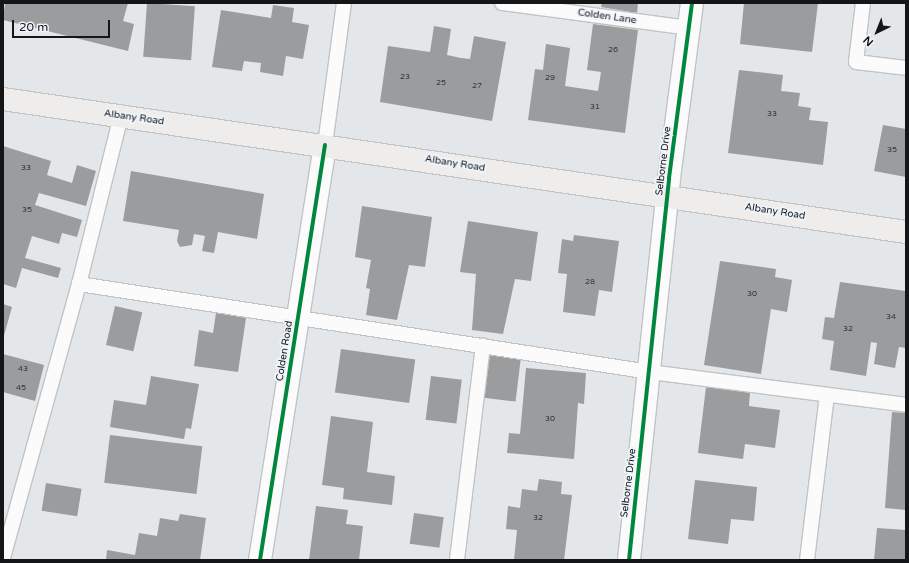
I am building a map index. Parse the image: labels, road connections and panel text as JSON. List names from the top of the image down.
{
  "streets": {
    "main road": ["Albany Road"],
    "street": ["Selborne Drive", "Colden Road"],
    "lane": ["Colden Lane"]
  },
  "crossings": [
    ["Colden Lane", "Selborne Drive"],
    ["Albany Road", "Selborne Drive"],
    ["Albany Road", "Colden Road"]
  ],
  "house_numbers": [
    "26",
    "23",
    "29",
    "25",
    "27",
    "31",
    "33",
    "35",
    "33",
    "35",
    "28",
    "30",
    "34",
    "32",
    "43",
    "45",
    "30",
    "32"
  ],
  "scale_bar": "20 m",
  "north": "bottom left"
}
